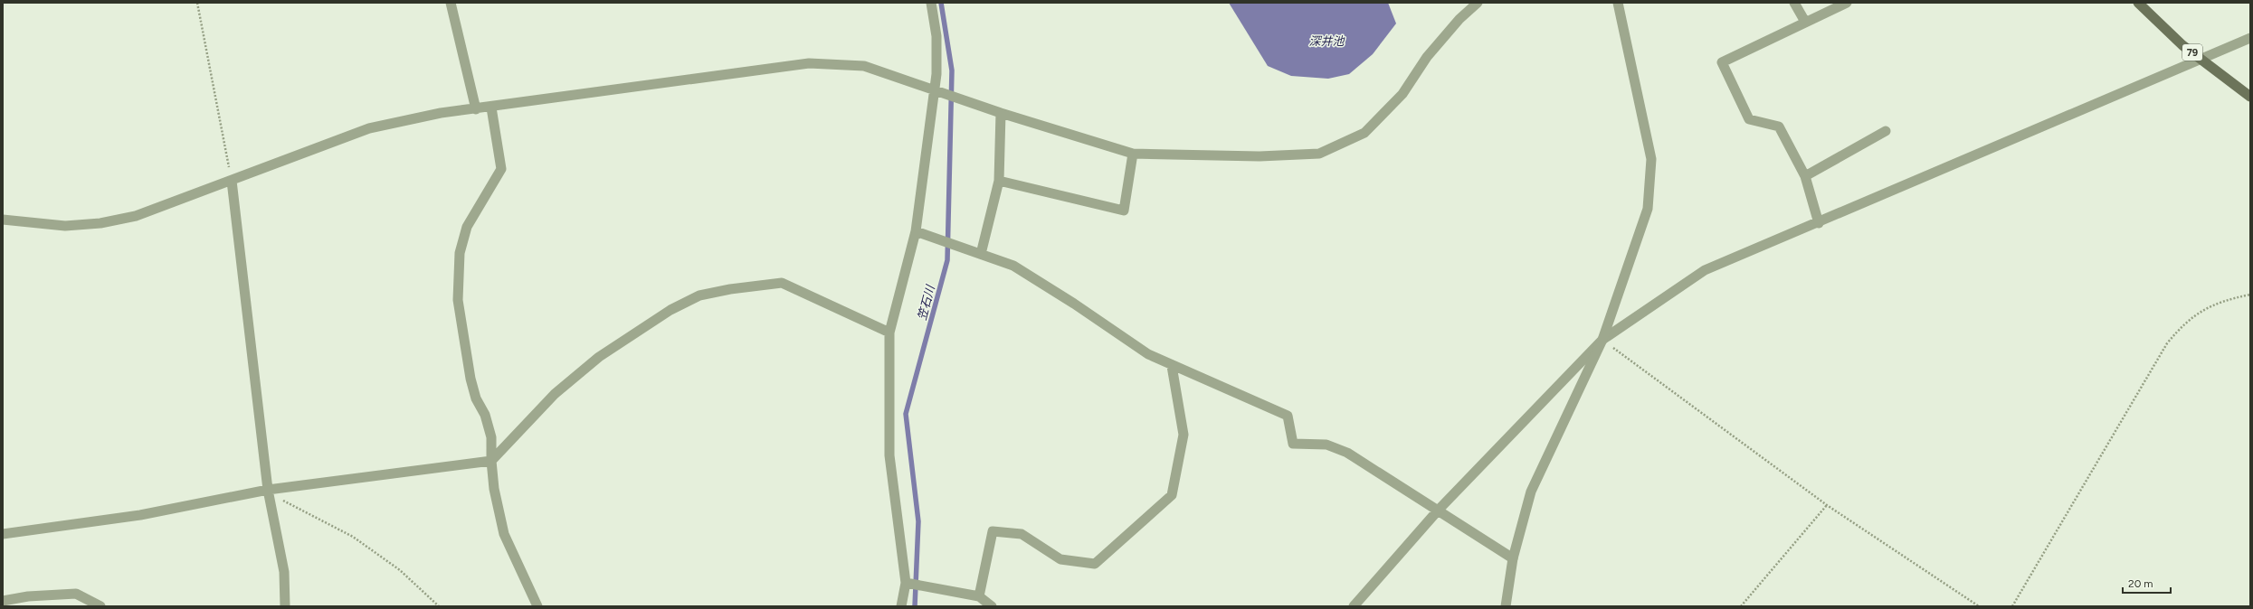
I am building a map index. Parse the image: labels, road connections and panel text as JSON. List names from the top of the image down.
{
  "streets": {
    "main road": ["79"]
  },
  "water": ["深井池", "笠石川"],
  "scale_bar": "20 m"
}
